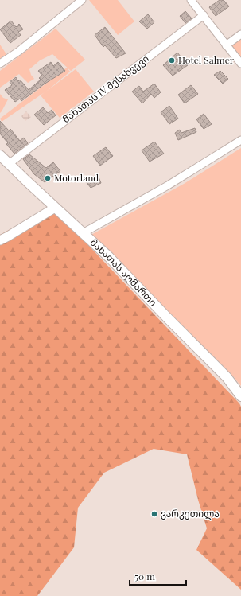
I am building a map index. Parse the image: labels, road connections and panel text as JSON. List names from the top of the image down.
{
  "streets": {
    "main road": ["მახათას აღმართი"],
    "street": ["მახათას IV შესახვევი"]
  },
  "crossings": [
    ["მახათას IV შესახვევი", "მახათას აღმართი"]
  ],
  "places": ["Hotel Salmer", "Motorland", "ვარკეთილა"],
  "scale_bar": "50 m"
}
